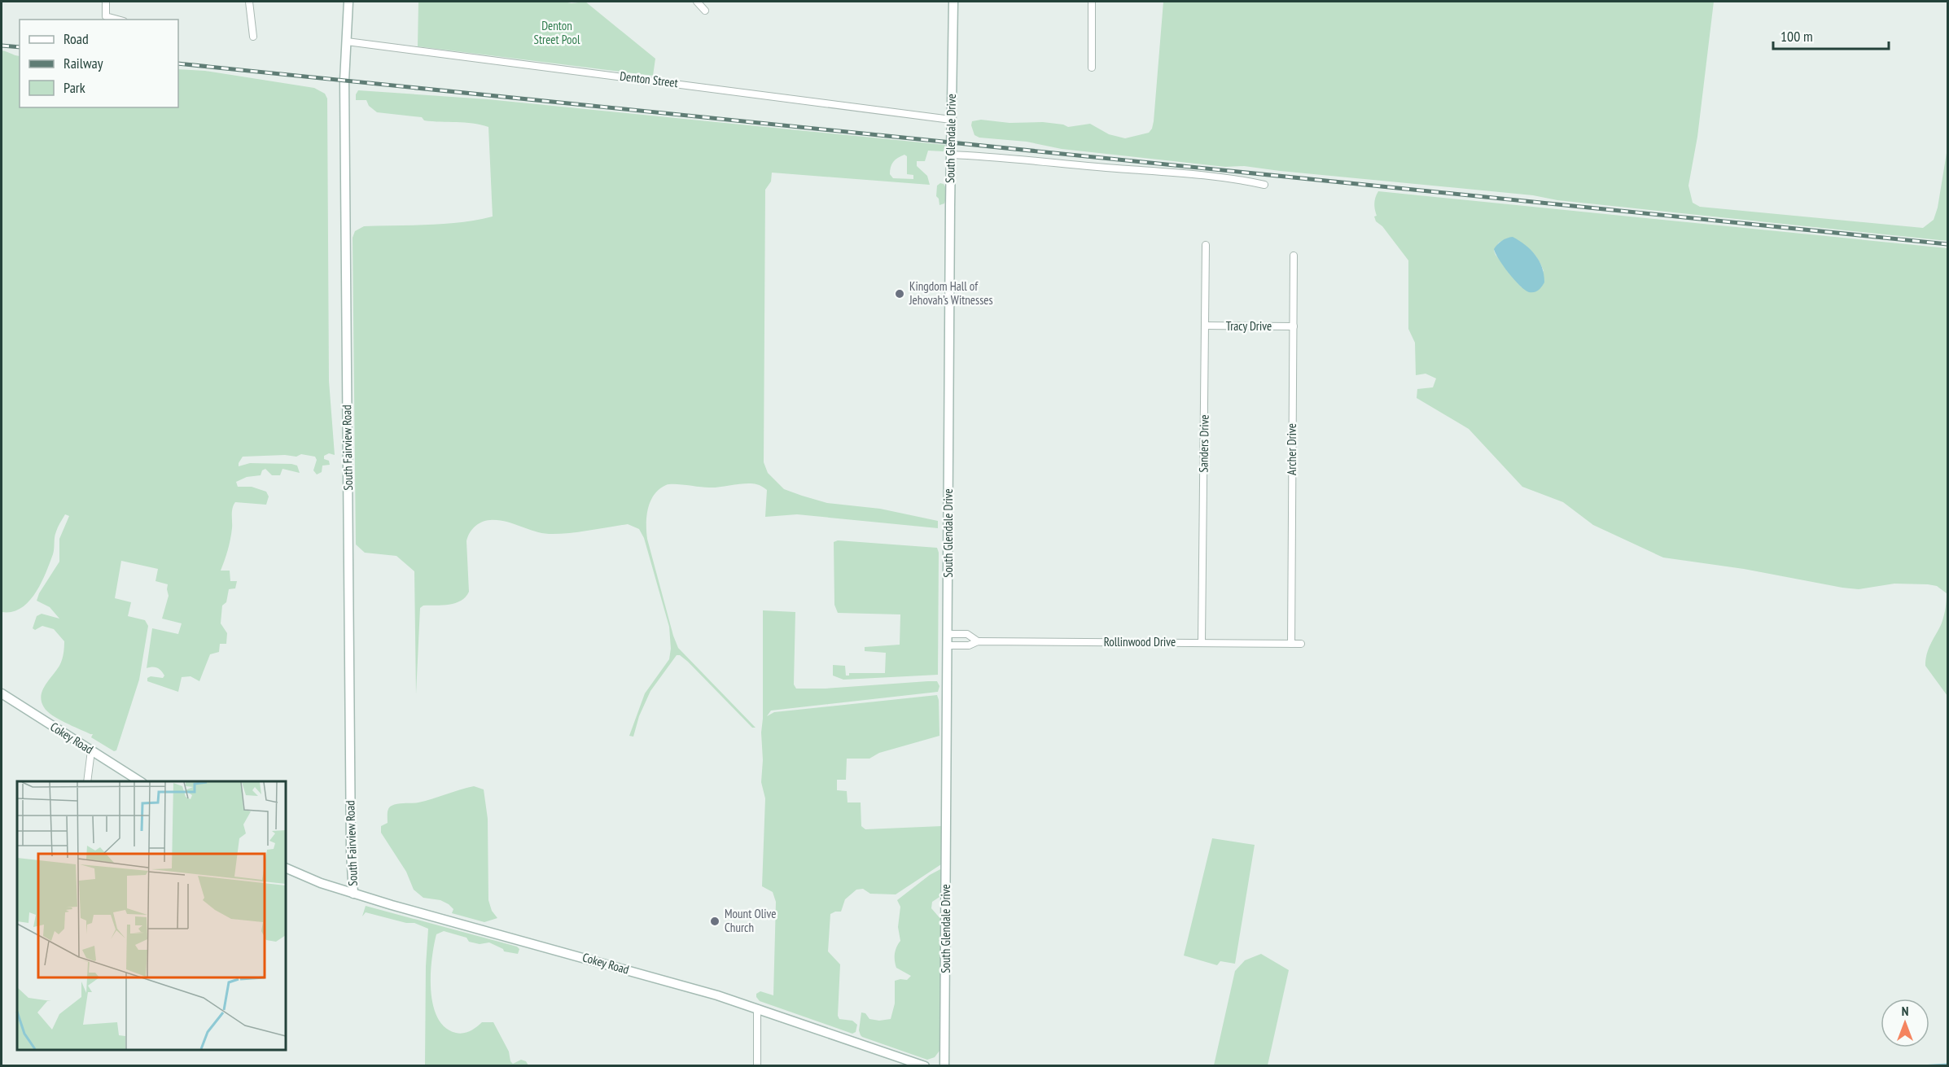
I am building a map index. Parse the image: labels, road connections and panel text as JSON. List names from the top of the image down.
{
  "streets": {
    "main road": ["South Glendale Drive", "South Fairview Road", "Cokey Road"],
    "street": [
      "Denton Street",
      "Tracy Drive",
      "Sanders Drive",
      "Archer Drive",
      "Rollinwood Drive"
    ]
  },
  "crossings": [
    ["Denton Street", "South Glendale Drive"],
    ["Denton Street", "South Fairview Road"],
    ["South Glendale Drive", "Rollinwood Drive"],
    ["Tracy Drive", "Sanders Drive"],
    ["Tracy Drive", "Archer Drive"],
    ["Sanders Drive", "Rollinwood Drive"],
    ["South Fairview Road", "Cokey Road"],
    ["Archer Drive", "Rollinwood Drive"]
  ],
  "parks": ["Denton Street Pool"],
  "places": ["Kingdom Hall of Jehovah’s Witnesses", "Mount Olive Church"],
  "legend": ["Road", "Railway", "Park"],
  "scale_bar": "100 m",
  "north": "top"
}
